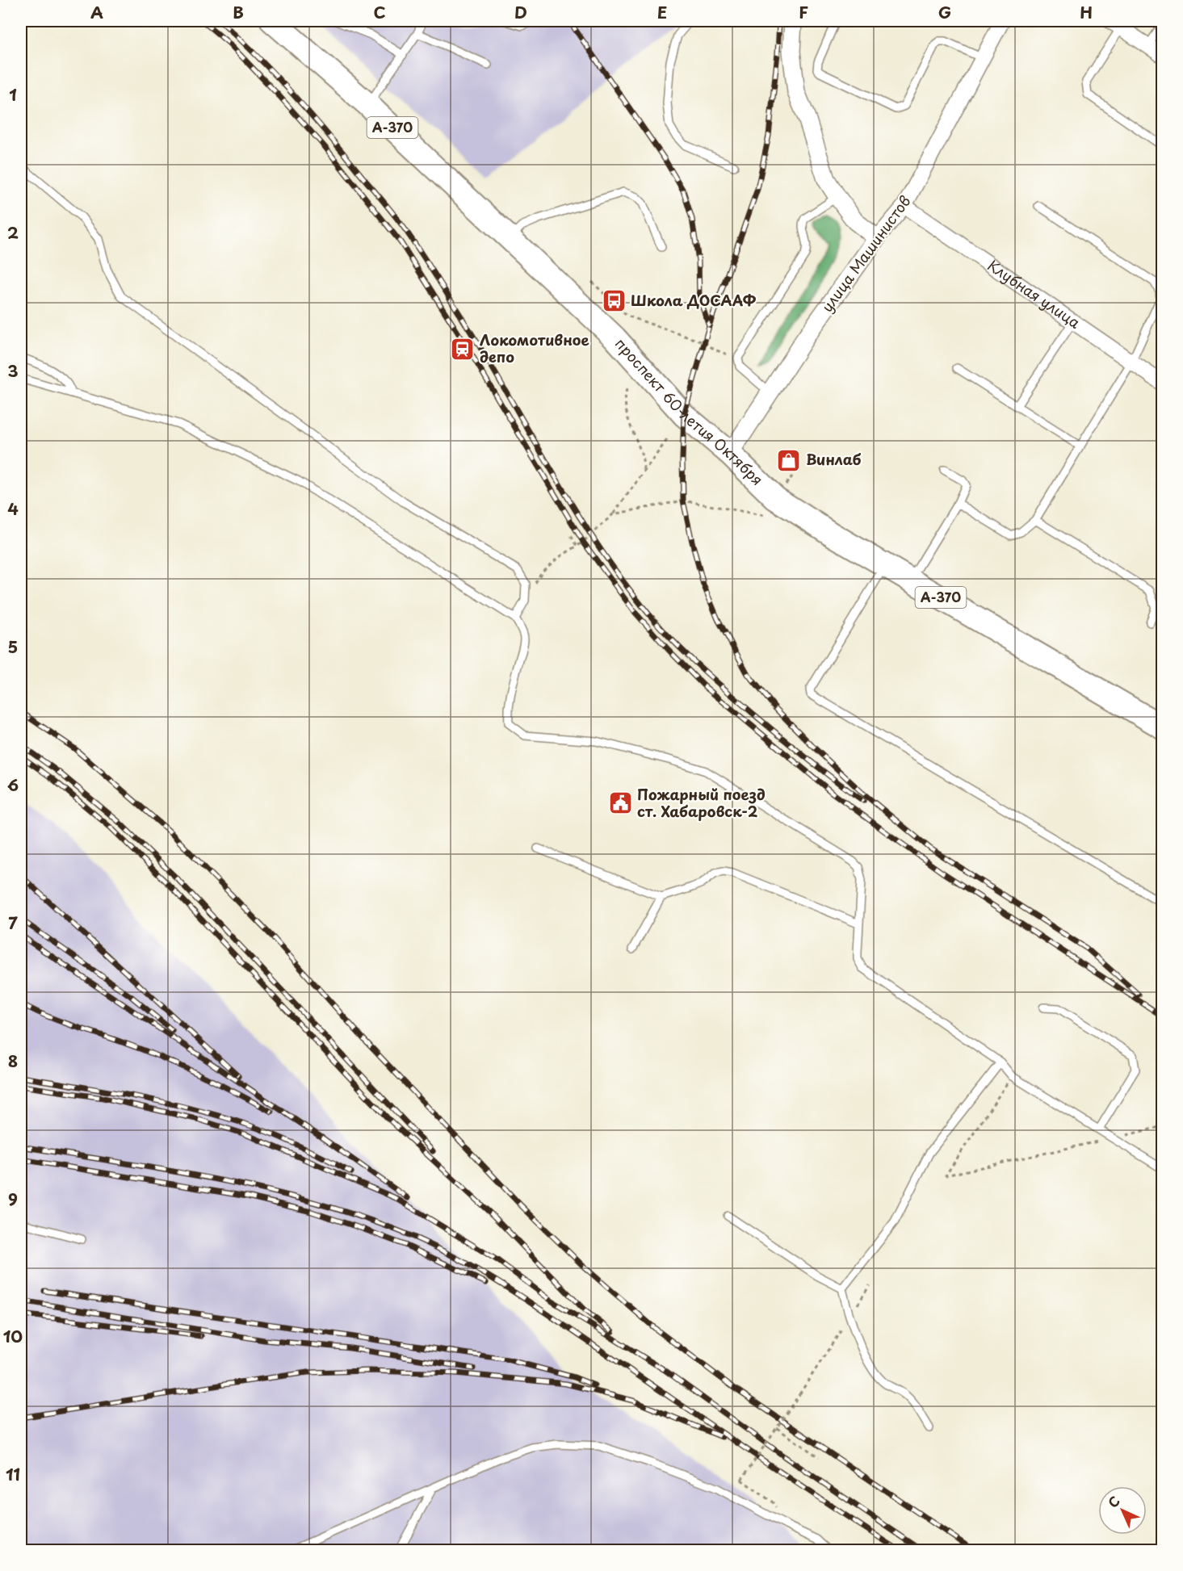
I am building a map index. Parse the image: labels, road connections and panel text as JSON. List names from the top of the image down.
{
  "streets": {
    "highway": ["А-370", "проспект 60-летия Октября"],
    "street": ["улица Машинистов", "Клубная улица"]
  },
  "crossings": [
    ["улица Машинистов", "Клубная улица"],
    ["улица Машинистов", "проспект 60-летия Октября"]
  ],
  "places": {
    "bus stop": ["Школа ДОСААФ"],
    "station": ["Локомотивное депо"],
    "shop": ["Винлаб"],
    "public building": ["Пожарный поезд ст. Хабаровск-2"]
  },
  "north": "top left",
  "grid": {
    "columns": [
      "A",
      "B",
      "C",
      "D",
      "E",
      "F",
      "G",
      "H"
    ],
    "rows": [
      "1",
      "2",
      "3",
      "4",
      "5",
      "6",
      "7",
      "8",
      "9",
      "10",
      "11"
    ]
  }
}
